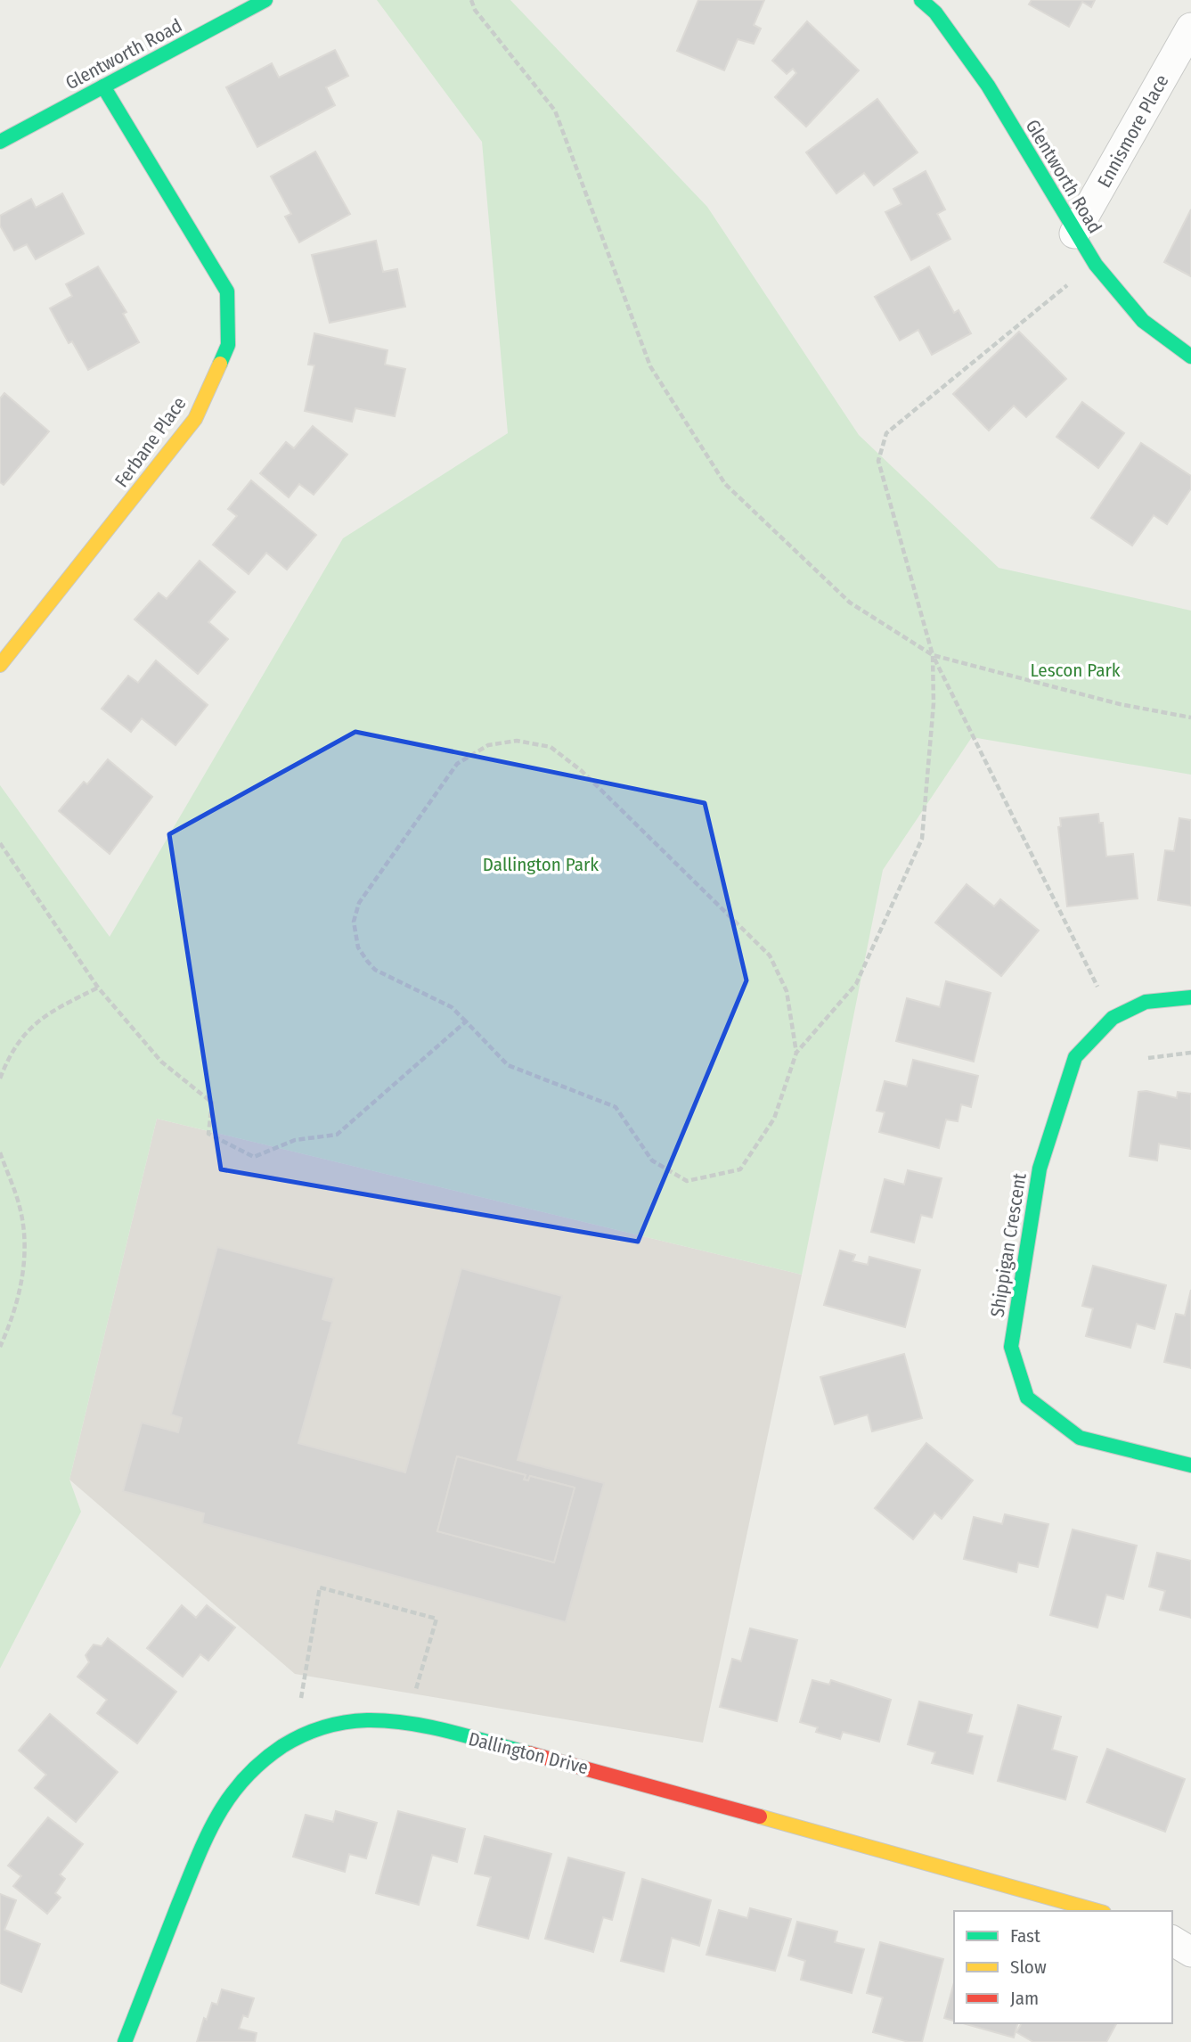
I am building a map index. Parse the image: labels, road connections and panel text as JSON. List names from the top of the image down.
{
  "streets": {
    "street": [
      "Glentworth Road",
      "Ennismore Place",
      "Ferbane Place",
      "Shippigan Crescent",
      "Dallington Drive"
    ]
  },
  "crossings": [
    ["Glentworth Road", "Ennismore Place"],
    ["Glentworth Road", "Ferbane Place"]
  ],
  "parks": ["Lescon Park", "Dallington Park"],
  "legend": ["Fast", "Slow", "Jam"]
}
